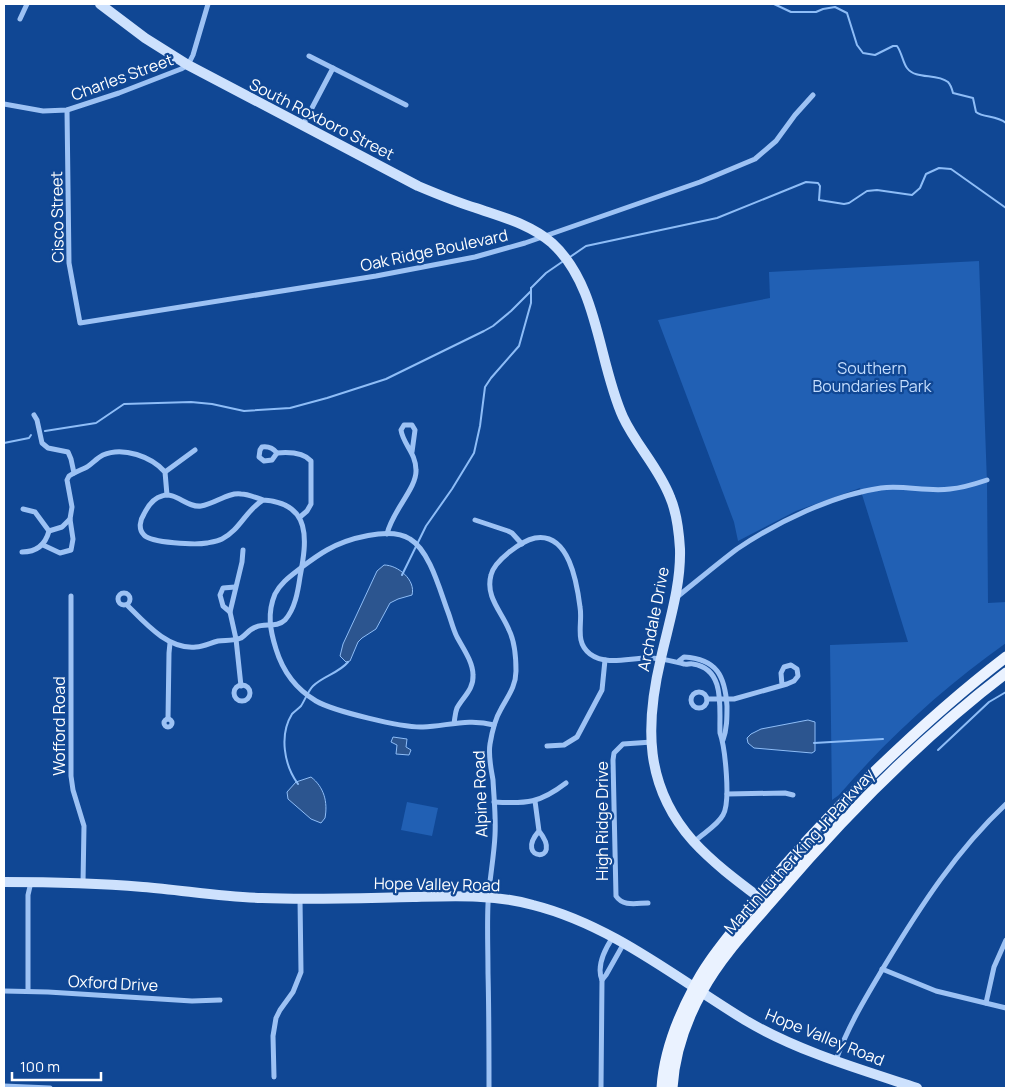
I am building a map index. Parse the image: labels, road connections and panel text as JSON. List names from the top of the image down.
{
  "streets": {
    "main road": ["Martin Luther King Jr Parkway"],
    "street": [
      "Charles Street",
      "South Roxboro Street",
      "Cisco Street",
      "Oak Ridge Boulevard",
      "Archdale Drive",
      "Wofford Road",
      "Alpine Road",
      "High Ridge Drive",
      "Hope Valley Road",
      "Oxford Drive"
    ]
  },
  "crossings": [
    ["Charles Street", "South Roxboro Street"],
    ["Charles Street", "Cisco Street"],
    ["South Roxboro Street", "Oak Ridge Boulevard"],
    ["South Roxboro Street", "Archdale Drive"],
    ["Cisco Street", "Oak Ridge Boulevard"],
    ["Oak Ridge Boulevard", "Archdale Drive"],
    ["Archdale Drive", "High Ridge Drive"],
    ["Archdale Drive", "Martin Luther King Jr Parkway"],
    ["Wofford Road", "Hope Valley Road"],
    ["Alpine Road", "Hope Valley Road"],
    ["Martin Luther King Jr Parkway", "Hope Valley Road"]
  ],
  "parks": ["Southern Boundaries Park"],
  "scale_bar": "100 m"
}
